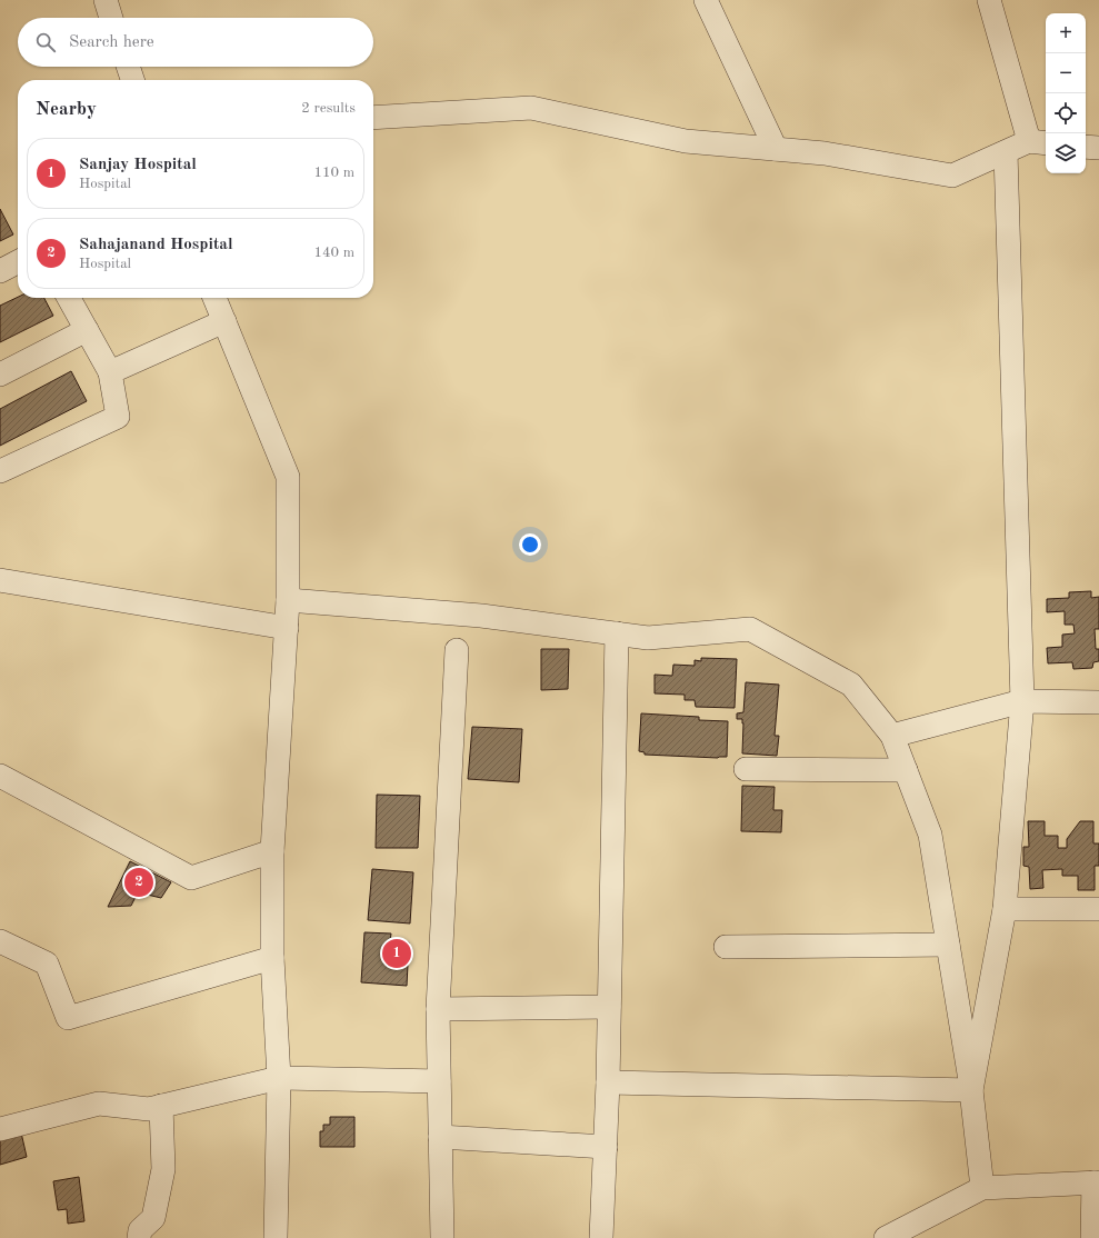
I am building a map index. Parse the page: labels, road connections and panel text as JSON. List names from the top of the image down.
{
  "page": {
    "map_buttons": ["+", "−"],
    "search": "Search here",
    "heading": ["Nearby", "2 results"],
    "list": [
      {
        "mark": "1",
        "name": "Sanjay Hospital",
        "note": "Hospital",
        "value": "110 m"
      },
      {
        "mark": "2",
        "name": "Sahajanand Hospital",
        "note": "Hospital",
        "value": "140 m"
      }
    ],
    "pins": ["2", "1"]
  }
}
